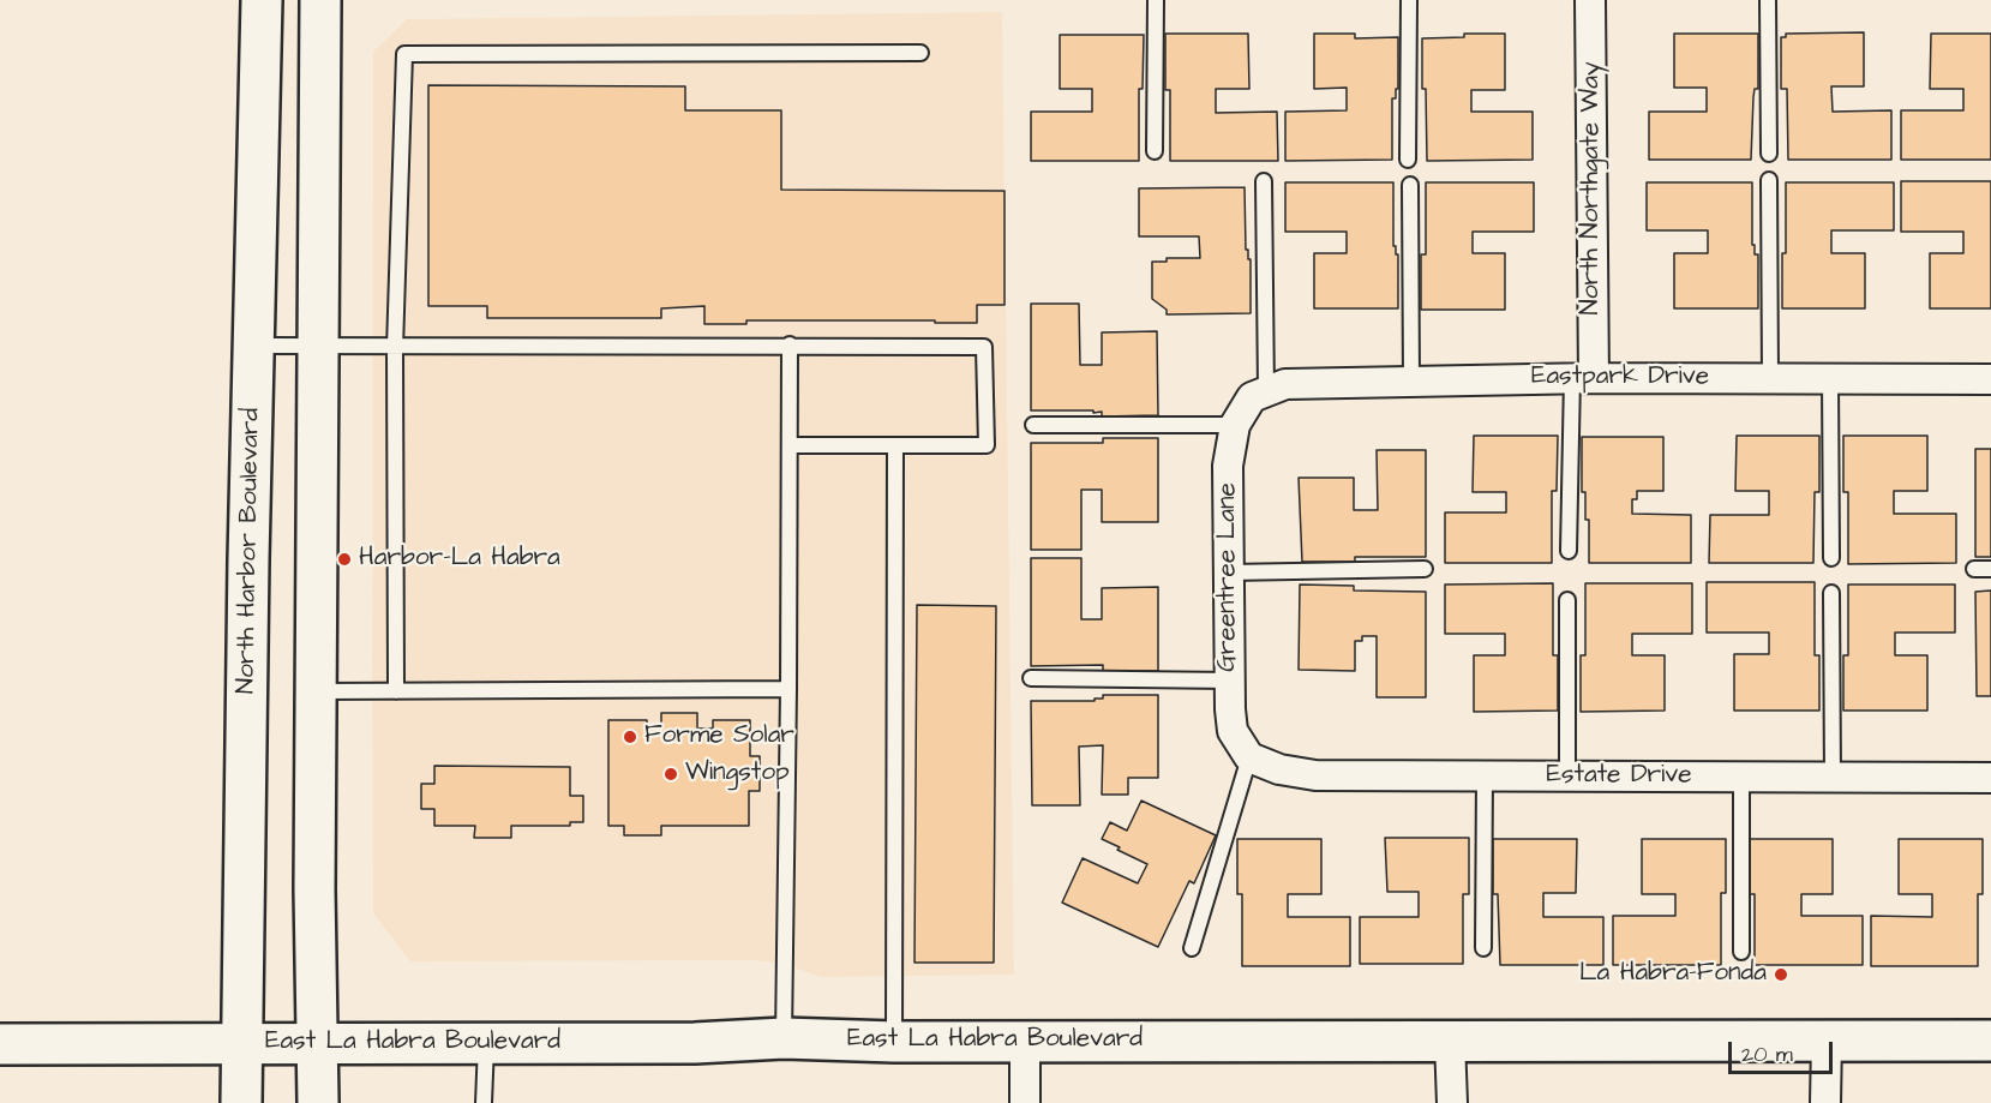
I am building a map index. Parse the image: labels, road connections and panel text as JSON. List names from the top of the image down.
{
  "streets": {
    "main road": ["North Harbor Boulevard", "East La Habra Boulevard"],
    "street": [
      "North Northgate Way",
      "Eastpark Drive",
      "Greentree Lane",
      "Estate Drive"
    ]
  },
  "crossings": [
    ["North Northgate Way", "Eastpark Drive"],
    ["Eastpark Drive", "Greentree Lane"],
    ["North Harbor Boulevard", "East La Habra Boulevard"],
    ["Greentree Lane", "Estate Drive"]
  ],
  "places": [
    "Harbor-La Habra",
    "Forme Solar",
    "Wingstop",
    "La Habra-Fonda"
  ],
  "scale_bar": "20 m"
}
